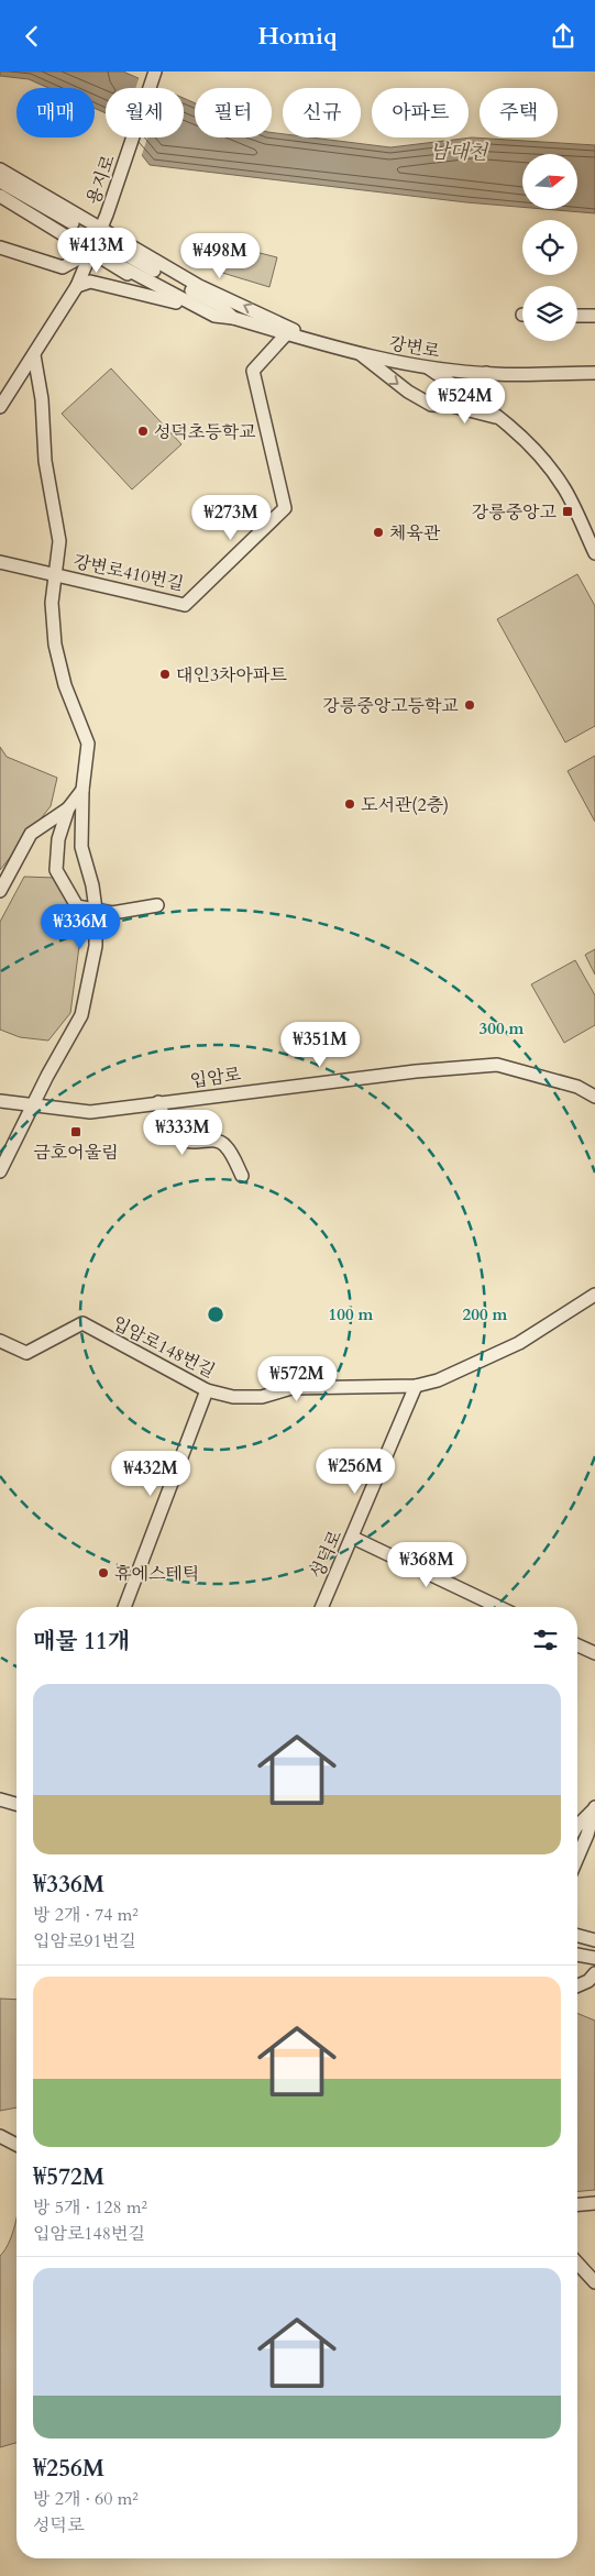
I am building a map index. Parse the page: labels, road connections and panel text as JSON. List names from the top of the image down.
{
  "streets": {
    "street": [
      "용지로",
      "강변로",
      "강변로410번길",
      "입암로",
      "입암로148번길",
      "성덕로"
    ]
  },
  "crossings": [
    ["강변로", "강변로410번길"],
    ["입암로148번길", "성덕로"]
  ],
  "water": ["남대천"],
  "places": {
    "other": [
      "성덕초등학교",
      "체육관",
      "대인3차아파트",
      "강릉중앙고등학교",
      "도서관(2층)",
      "휴에스테틱"
    ],
    "transit": ["강릉중앙고", "금호어울림"]
  },
  "north": "right",
  "page": {
    "header": "Homiq",
    "chip": [
      "매매",
      "월세",
      "필터",
      "신규",
      "아파트",
      "주택"
    ],
    "price": [
      "₩413M",
      "₩498M",
      "₩524M",
      "₩273M",
      "₩336M",
      "₩351M",
      "₩333M",
      "₩572M",
      "₩256M",
      "₩432M",
      "₩368M"
    ],
    "heading": "매물 11개",
    "list": [
      {
        "name": "₩336M",
        "note": "방 2개 · 74 m² · 입암로91번길"
      },
      {
        "name": "₩572M",
        "note": "방 5개 · 128 m² · 입암로148번길"
      },
      {
        "name": "₩256M",
        "note": "방 2개 · 60 m² · 성덕로"
      }
    ]
  },
  "rings": ["300 m", "100 m", "200 m"]
}
